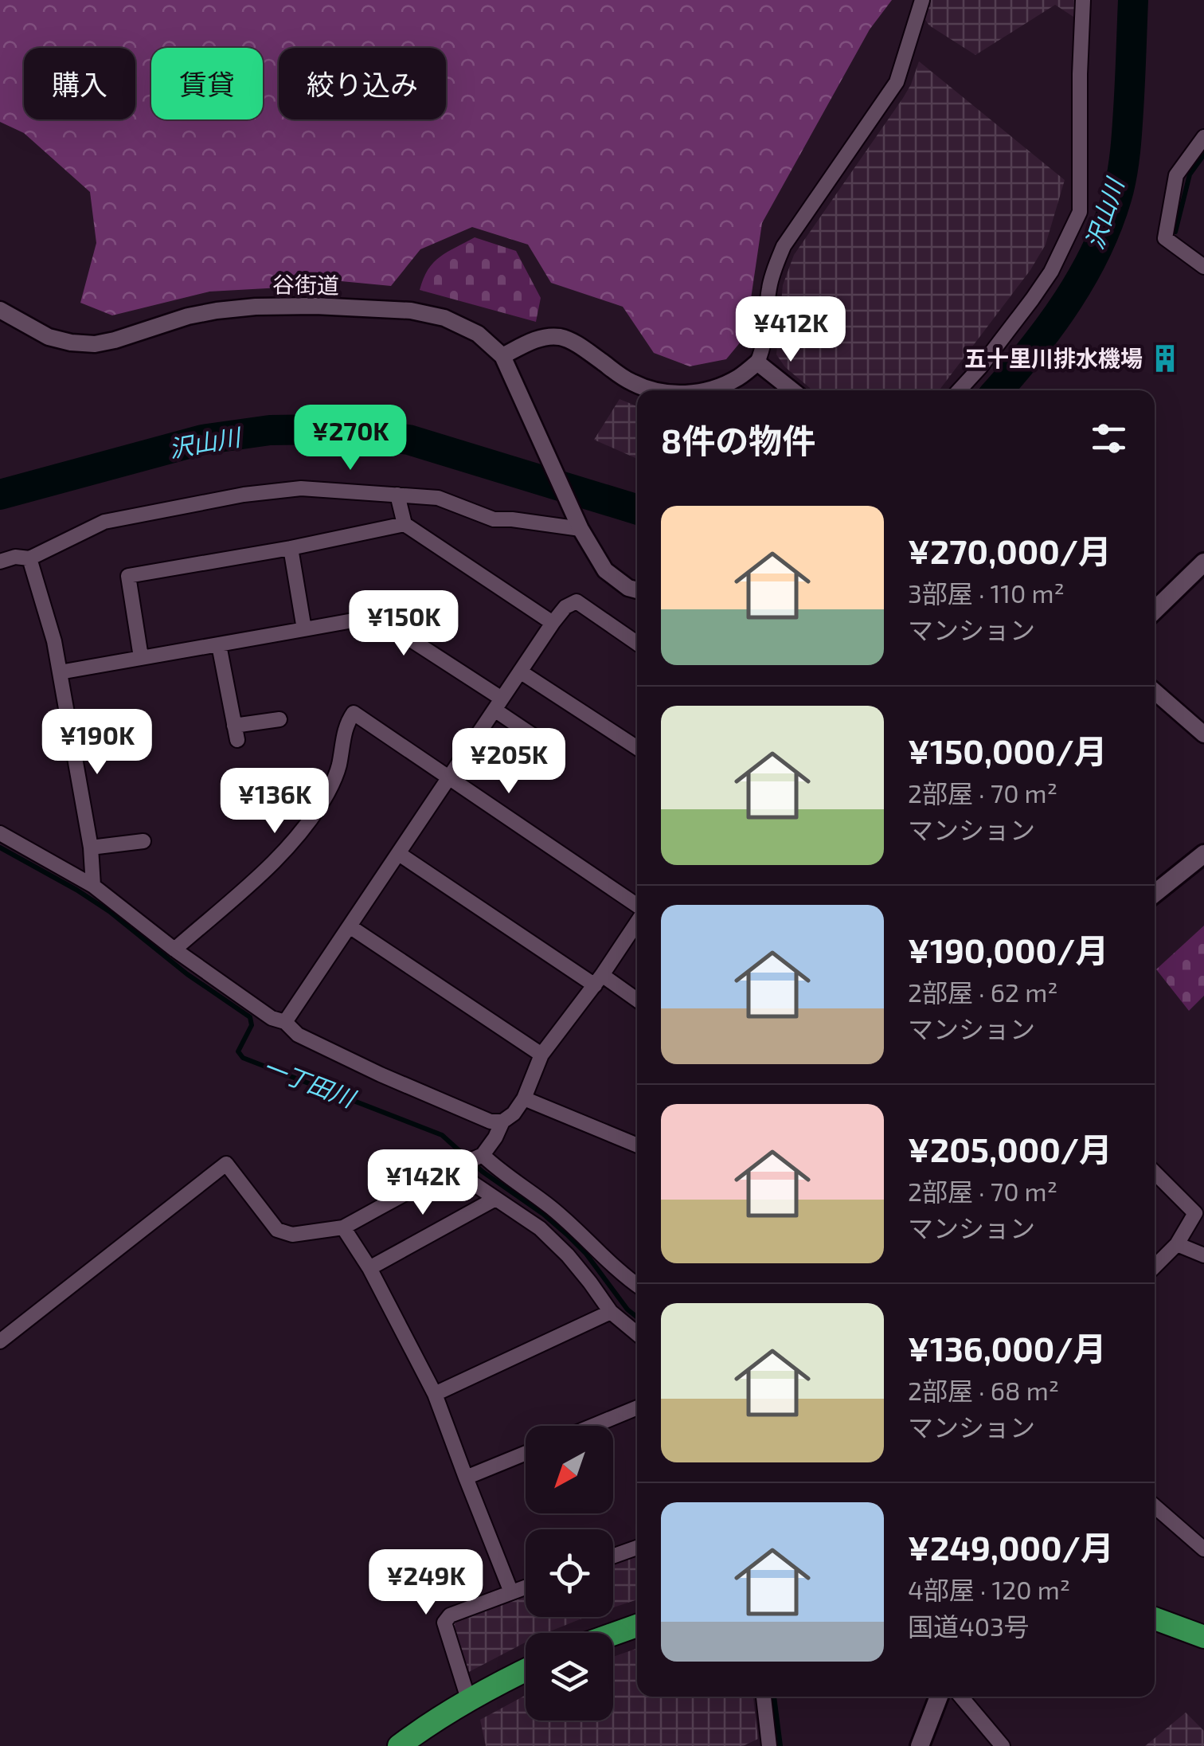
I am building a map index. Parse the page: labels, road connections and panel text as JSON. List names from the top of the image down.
{
  "streets": {
    "street": ["谷街道"]
  },
  "water": ["沢山川", "一丁田川"],
  "places": {
    "building": ["五十里川排水機場"]
  },
  "north": "bottom left",
  "page": {
    "chip": ["購入", "賃貸", "絞り込み"],
    "price": [
      "¥412K",
      "¥270K",
      "¥150K",
      "¥190K",
      "¥205K",
      "¥136K",
      "¥142K",
      "¥249K"
    ],
    "heading": "8件の物件",
    "list": [
      {
        "name": "¥270,000/月",
        "note": "3部屋 · 110 m² · マンション"
      },
      {
        "name": "¥150,000/月",
        "note": "2部屋 · 70 m² · マンション"
      },
      {
        "name": "¥190,000/月",
        "note": "2部屋 · 62 m² · マンション"
      },
      {
        "name": "¥205,000/月",
        "note": "2部屋 · 70 m² · マンション"
      },
      {
        "name": "¥136,000/月",
        "note": "2部屋 · 68 m² · マンション"
      },
      {
        "name": "¥249,000/月",
        "note": "4部屋 · 120 m² · 国道403号"
      }
    ]
  }
}
